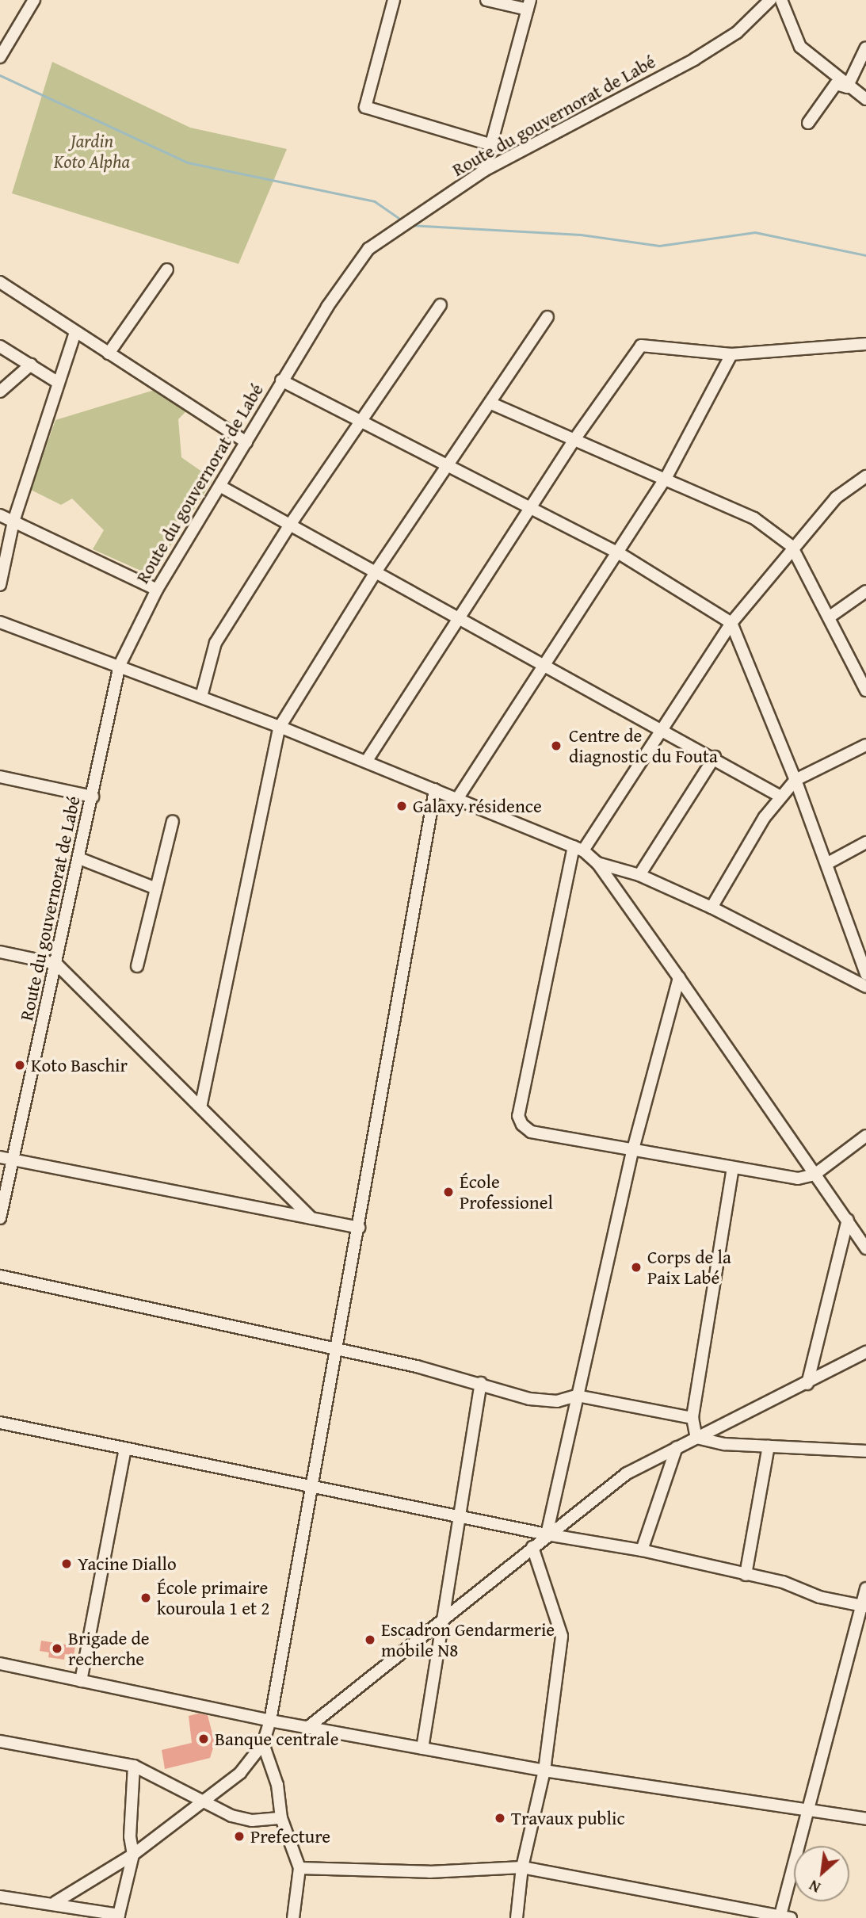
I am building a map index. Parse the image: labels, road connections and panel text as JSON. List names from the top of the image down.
{
  "streets": {
    "street": ["Route du gouvernorat de Labé"]
  },
  "parks": ["Jardin Koto Alpha"],
  "places": [
    "Centre de diagnostic du Fouta",
    "Galaxy résidence",
    "Koto Baschir",
    "École Professionel",
    "Corps de la Paix Labé",
    "Yacine Diallo",
    "École primaire kouroula 1 et 2",
    "Escadron Gendarmerie mobile N8",
    "Brigade de recherche",
    "Banque centrale",
    "Travaux public",
    "Prefecture"
  ],
  "north": "bottom left"
}
